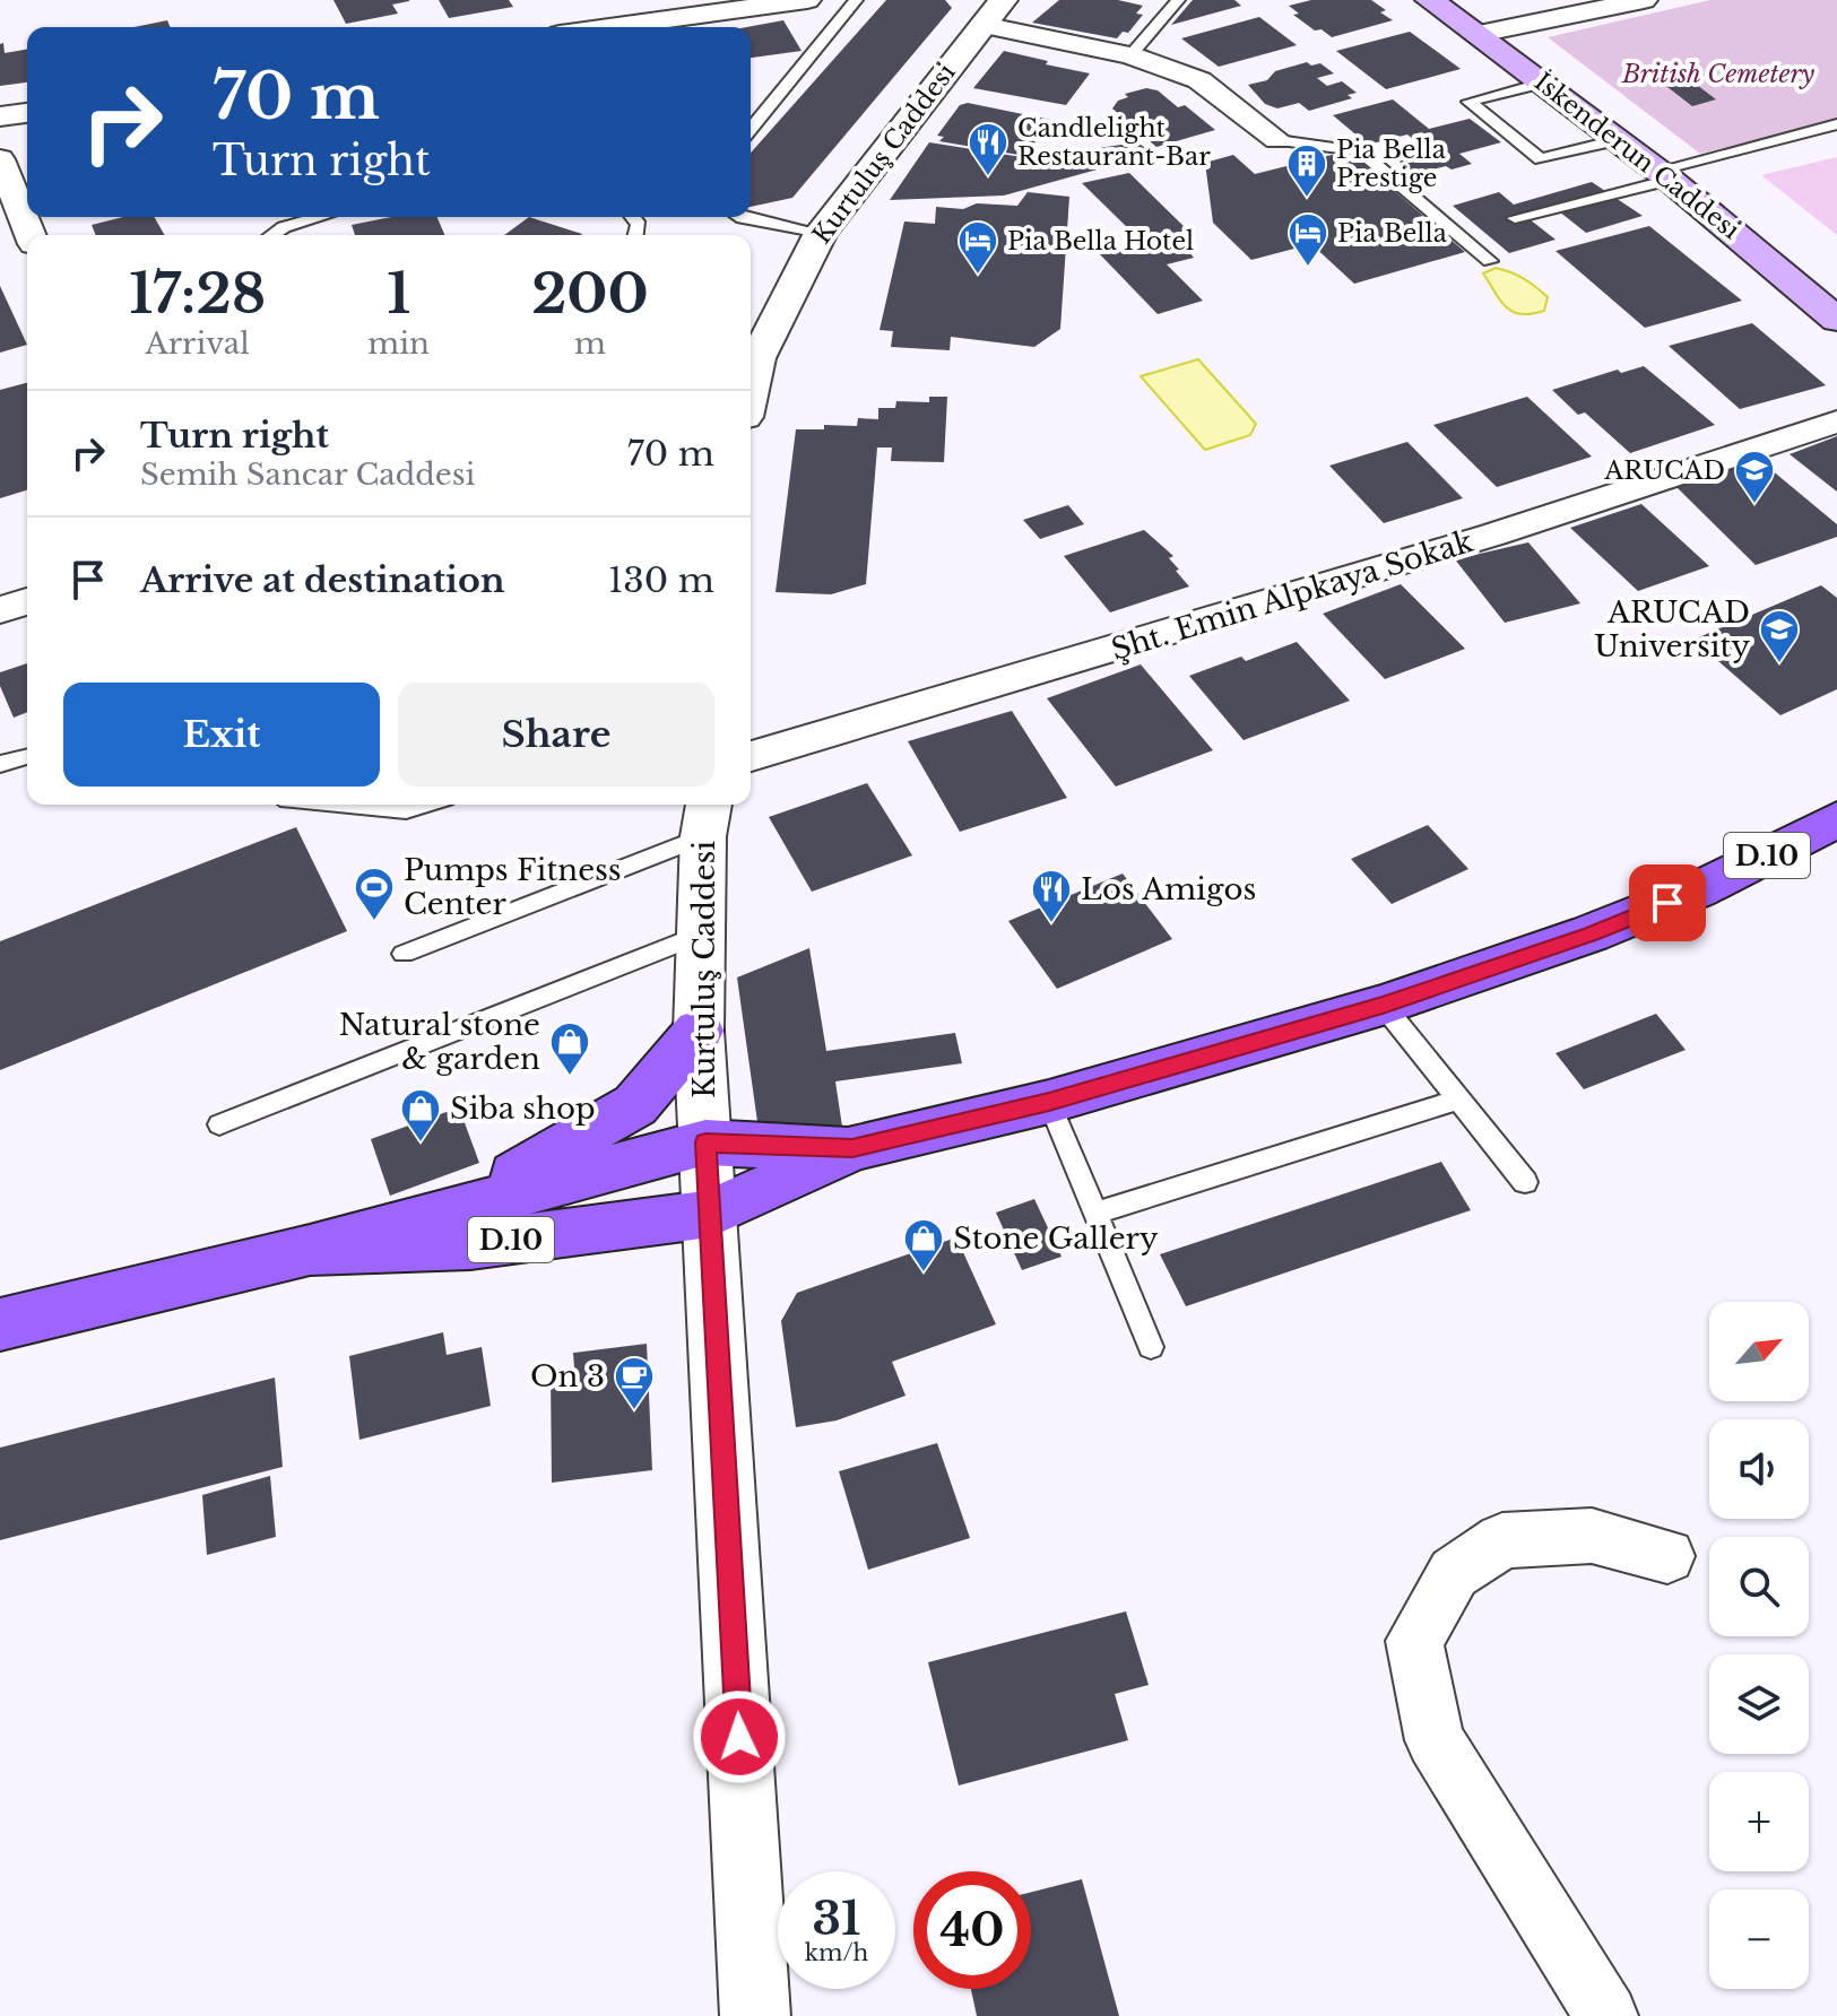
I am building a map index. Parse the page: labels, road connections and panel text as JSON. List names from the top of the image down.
{
  "streets": {
    "main road": ["İskenderun Caddesi", "D.10"],
    "street": ["Kurtuluş Caddesi", "Şht. Emin Alpkaya Sokak"]
  },
  "crossings": [
    ["Kurtuluş Caddesi", "D.10"]
  ],
  "parks": ["British Cemetery"],
  "places": {
    "restaurant": ["Candlelight Restaurant-Bar", "Los Amigos"],
    "building": ["Pia Bella Prestige"],
    "hotel": ["Pia Bella", "Pia Bella Hotel"],
    "school or university": ["ARUCAD", "ARUCAD University"],
    "sports": ["Pumps Fitness Center"],
    "shop": ["Natural stone & garden", "Siba shop", "Stone Gallery"],
    "cafe": ["On 3"]
  },
  "north": "top right",
  "page": {
    "turn": ["70 m", "Turn right"],
    "eta": [
      "17:28",
      "Arrival",
      "1",
      "min",
      "200",
      "m"
    ],
    "list": [
      {
        "name": "Turn right",
        "note": "Semih Sancar Caddesi",
        "value": "70 m"
      },
      {
        "name": "Arrive at destination",
        "value": "130 m"
      }
    ],
    "buttons": ["Exit", "Share"],
    "map_buttons": ["+", "−"],
    "speed": "31 km/h",
    "limit": "40"
  }
}
